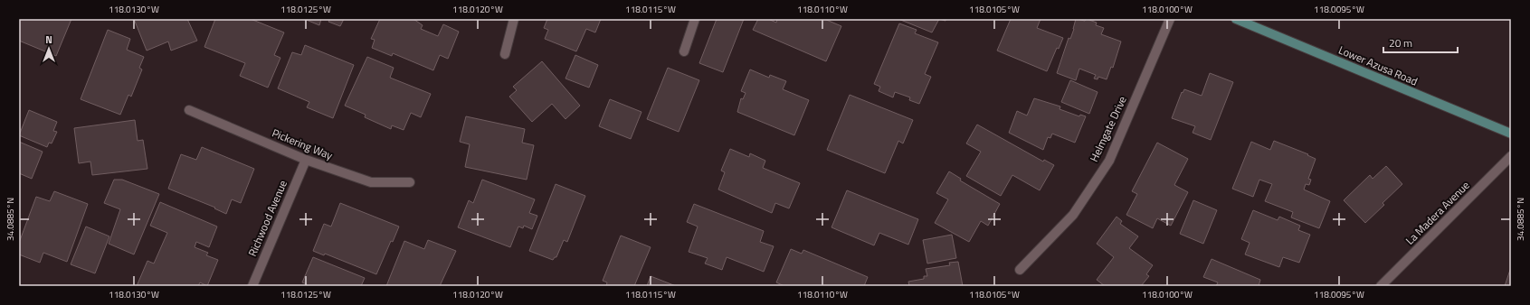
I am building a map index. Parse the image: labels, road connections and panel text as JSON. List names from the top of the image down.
{
  "streets": {
    "main road": ["Lower Azusa Road"],
    "street": [
      "Helmgate Drive",
      "Pickering Way",
      "La Madera Avenue",
      "Richwood Avenue"
    ]
  },
  "crossings": [
    ["Pickering Way", "Richwood Avenue"]
  ],
  "scale_bar": "20 m",
  "north": "top",
  "coordinates": [
    "118.0130°W",
    "118.0125°W",
    "118.0120°W",
    "118.0115°W",
    "118.0110°W",
    "118.0105°W",
    "118.0100°W",
    "118.0095°W",
    "34.0885°N"
  ]
}
